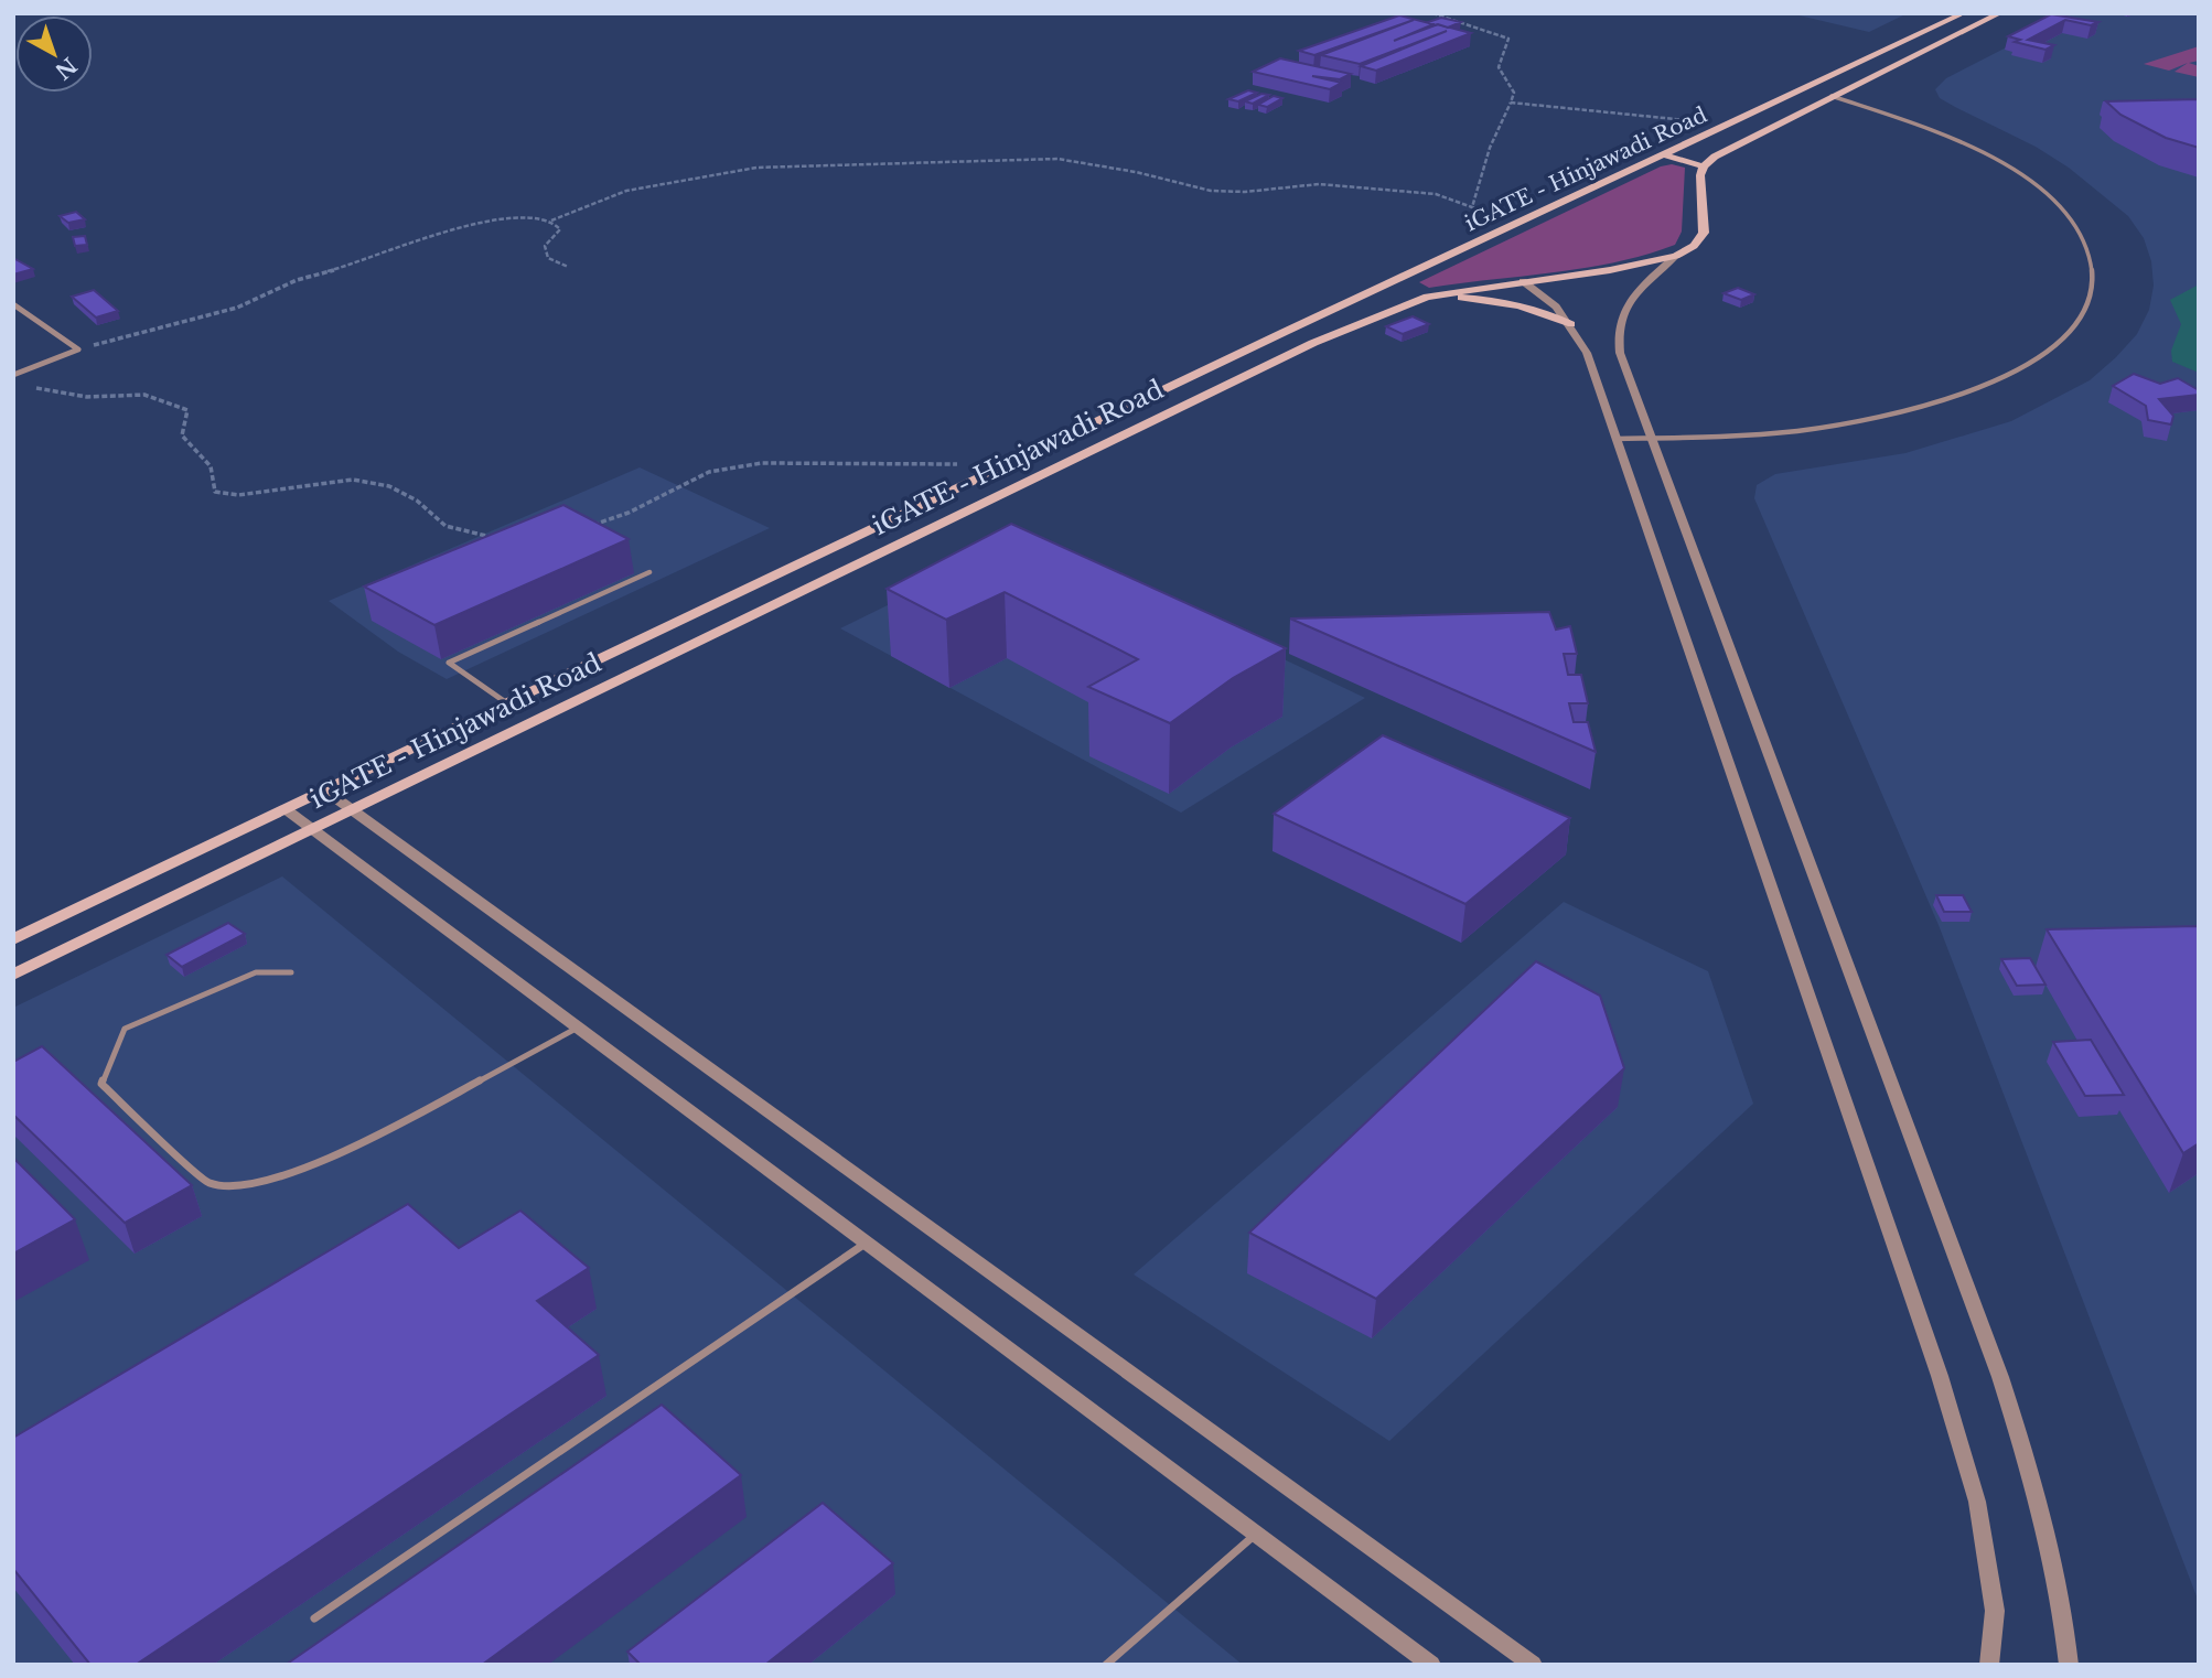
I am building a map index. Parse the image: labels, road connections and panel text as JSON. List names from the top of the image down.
{
  "streets": {
    "main road": ["iGATE - Hinjawadi Road"]
  },
  "north": "bottom right"
}
